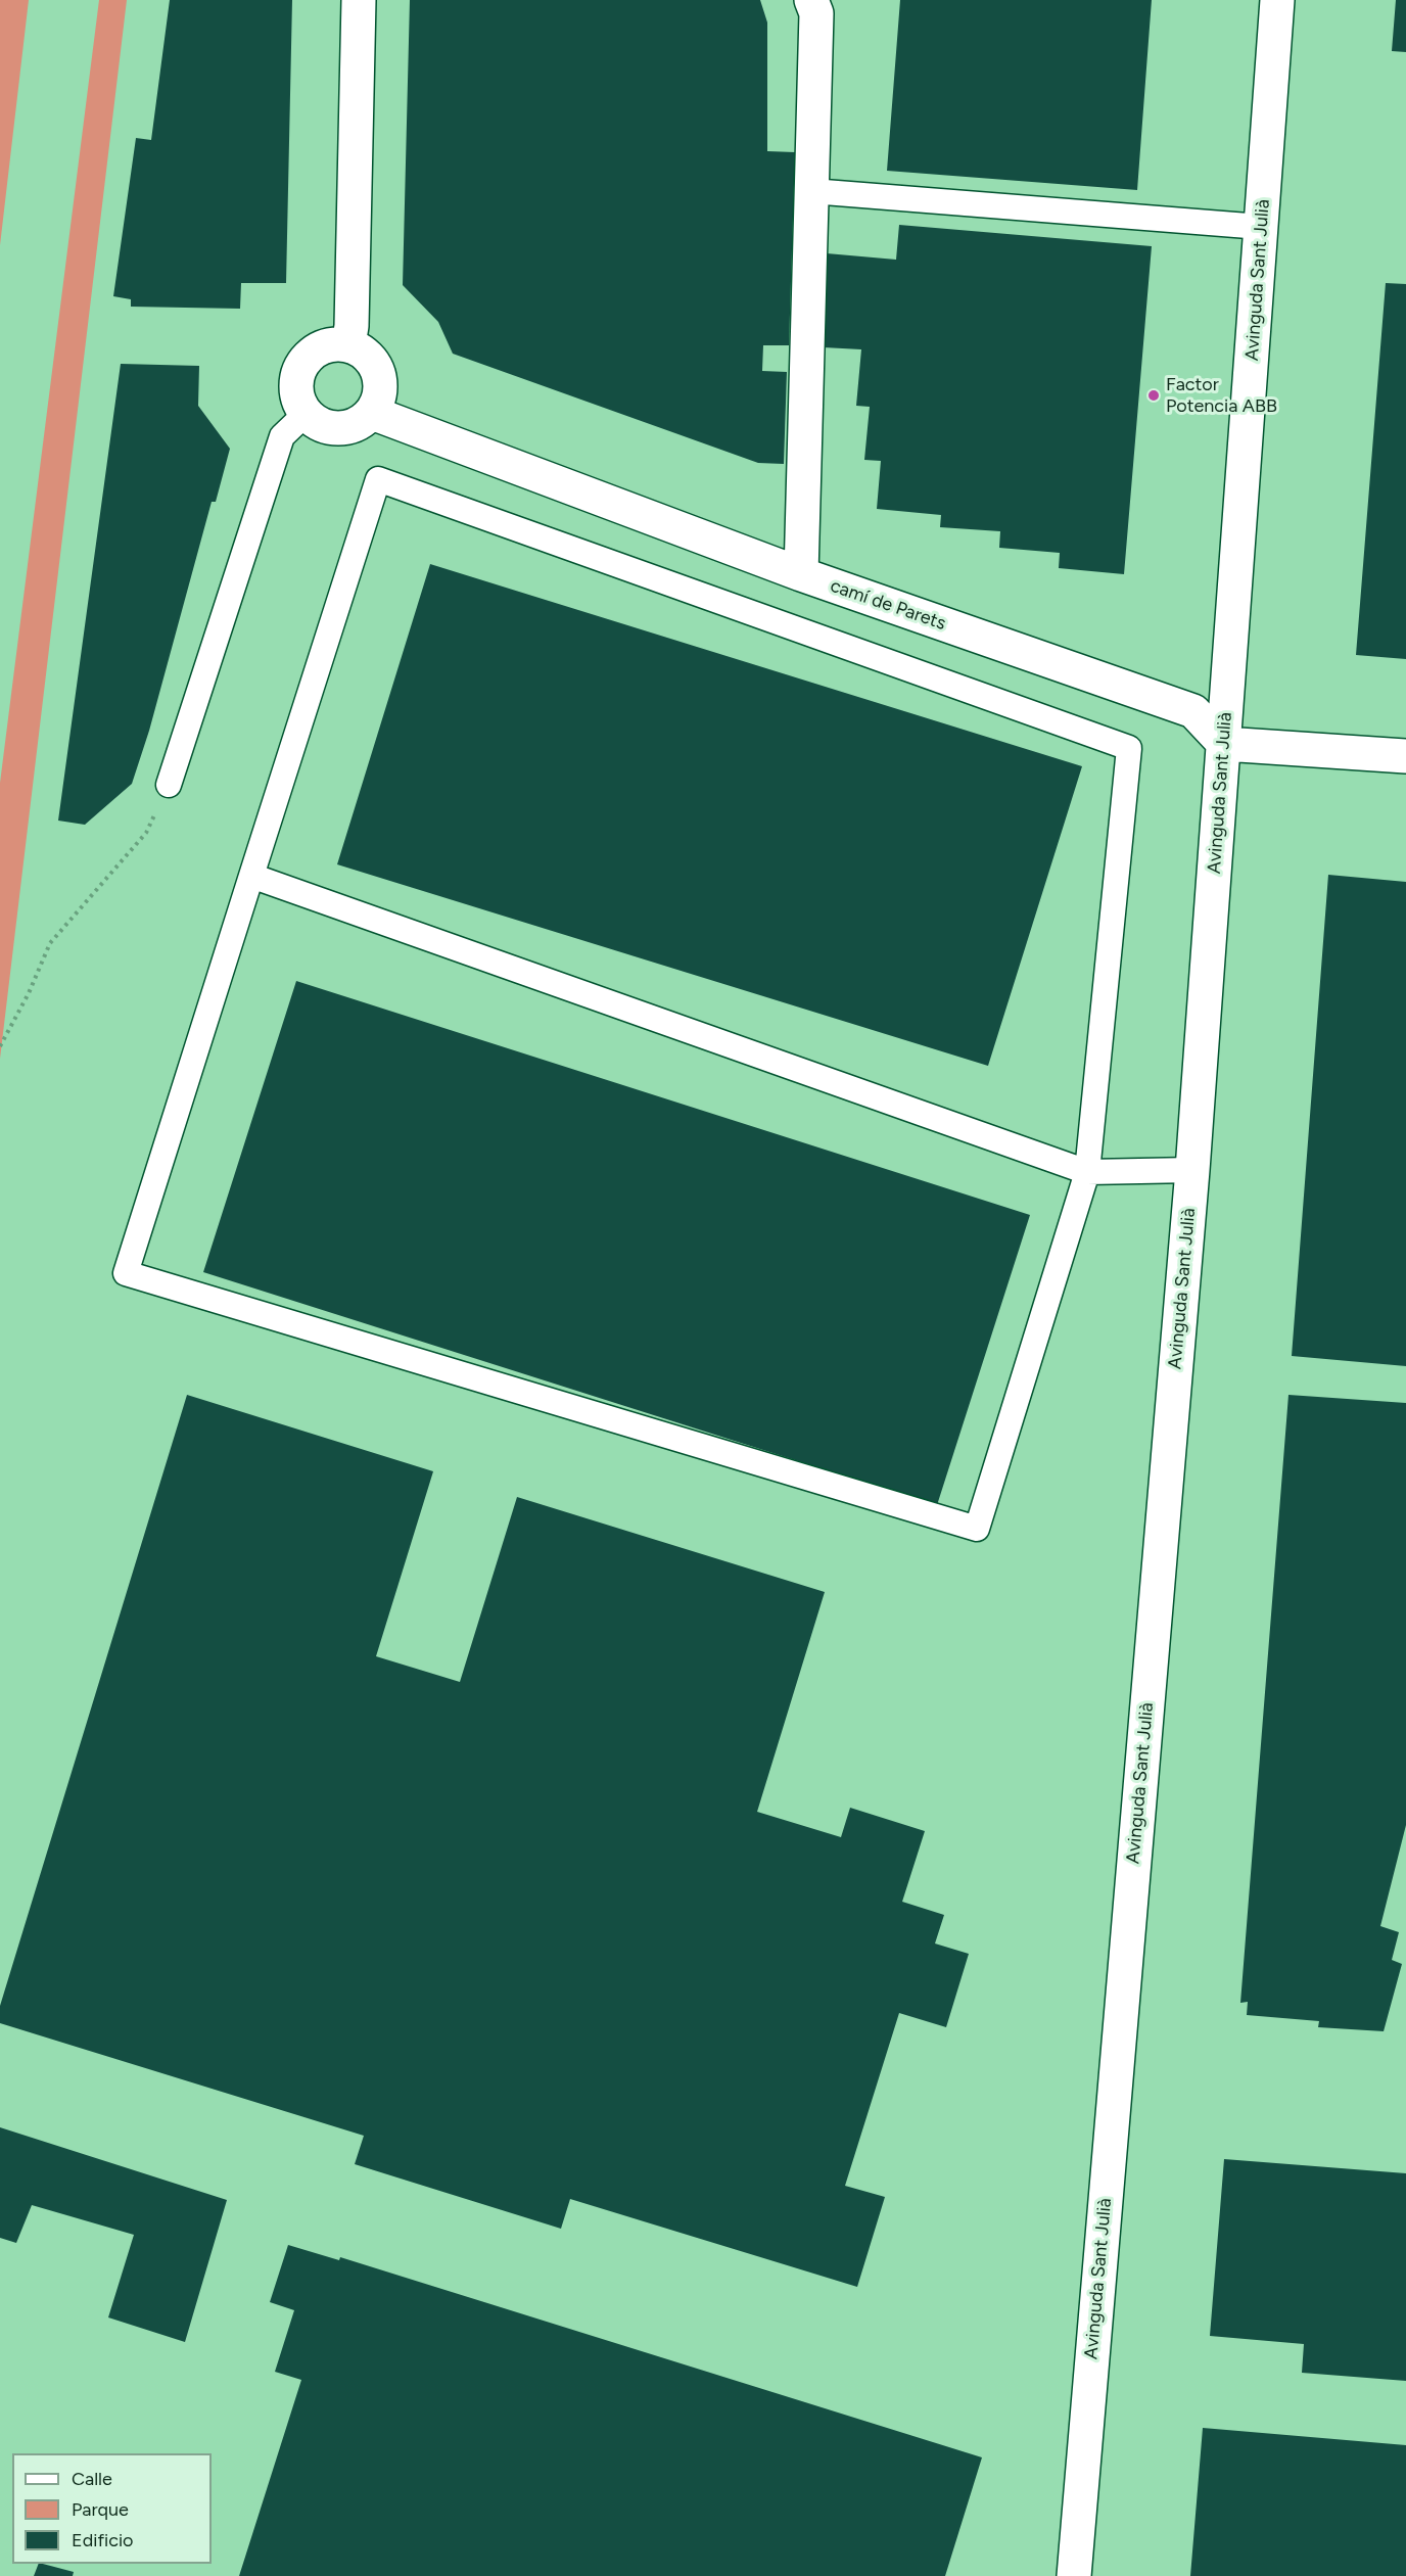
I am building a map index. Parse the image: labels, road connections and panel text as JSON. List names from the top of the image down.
{
  "streets": {
    "street": ["Avinguda Sant Julià", "camí de Parets"]
  },
  "crossings": [
    ["Avinguda Sant Julià", "camí de Parets"]
  ],
  "places": ["Factor Potencia ABB"],
  "legend": ["Calle", "Parque", "Edificio"]
}
